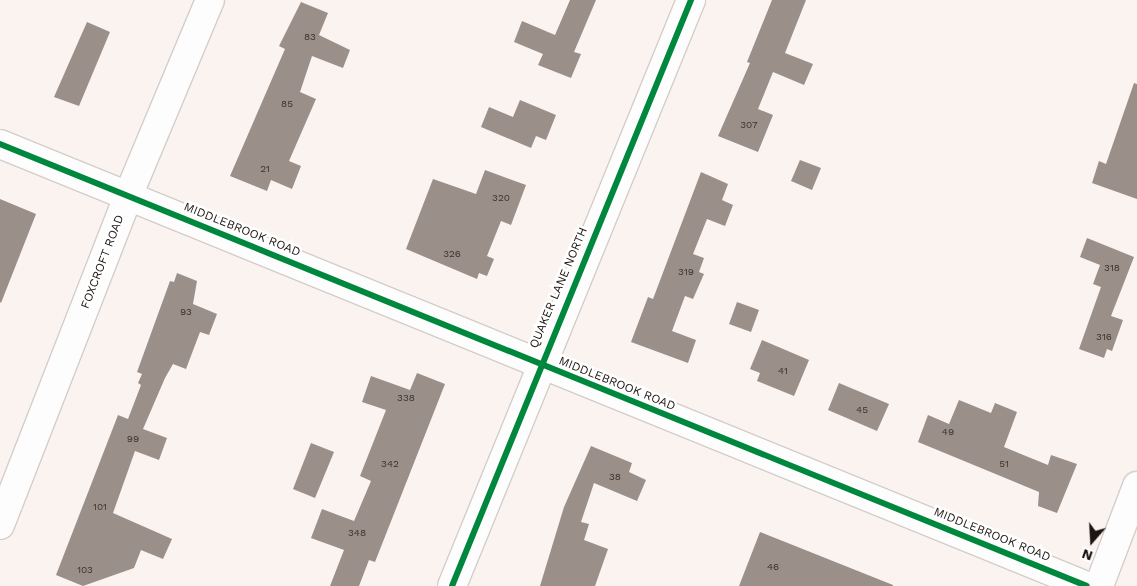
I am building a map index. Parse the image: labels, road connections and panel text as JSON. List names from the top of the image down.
{
  "streets": {
    "street": ["MIDDLEBROOK ROAD", "FOXCROFT ROAD", "QUAKER LANE NORTH"]
  },
  "crossings": [
    ["MIDDLEBROOK ROAD", "FOXCROFT ROAD"],
    ["MIDDLEBROOK ROAD", "QUAKER LANE NORTH"]
  ],
  "house_numbers": [
    "83",
    "85",
    "307",
    "21",
    "320",
    "326",
    "318",
    "319",
    "93",
    "316",
    "41",
    "338",
    "45",
    "49",
    "99",
    "342",
    "51",
    "38",
    "101",
    "348",
    "46",
    "103"
  ],
  "north": "bottom"
}
